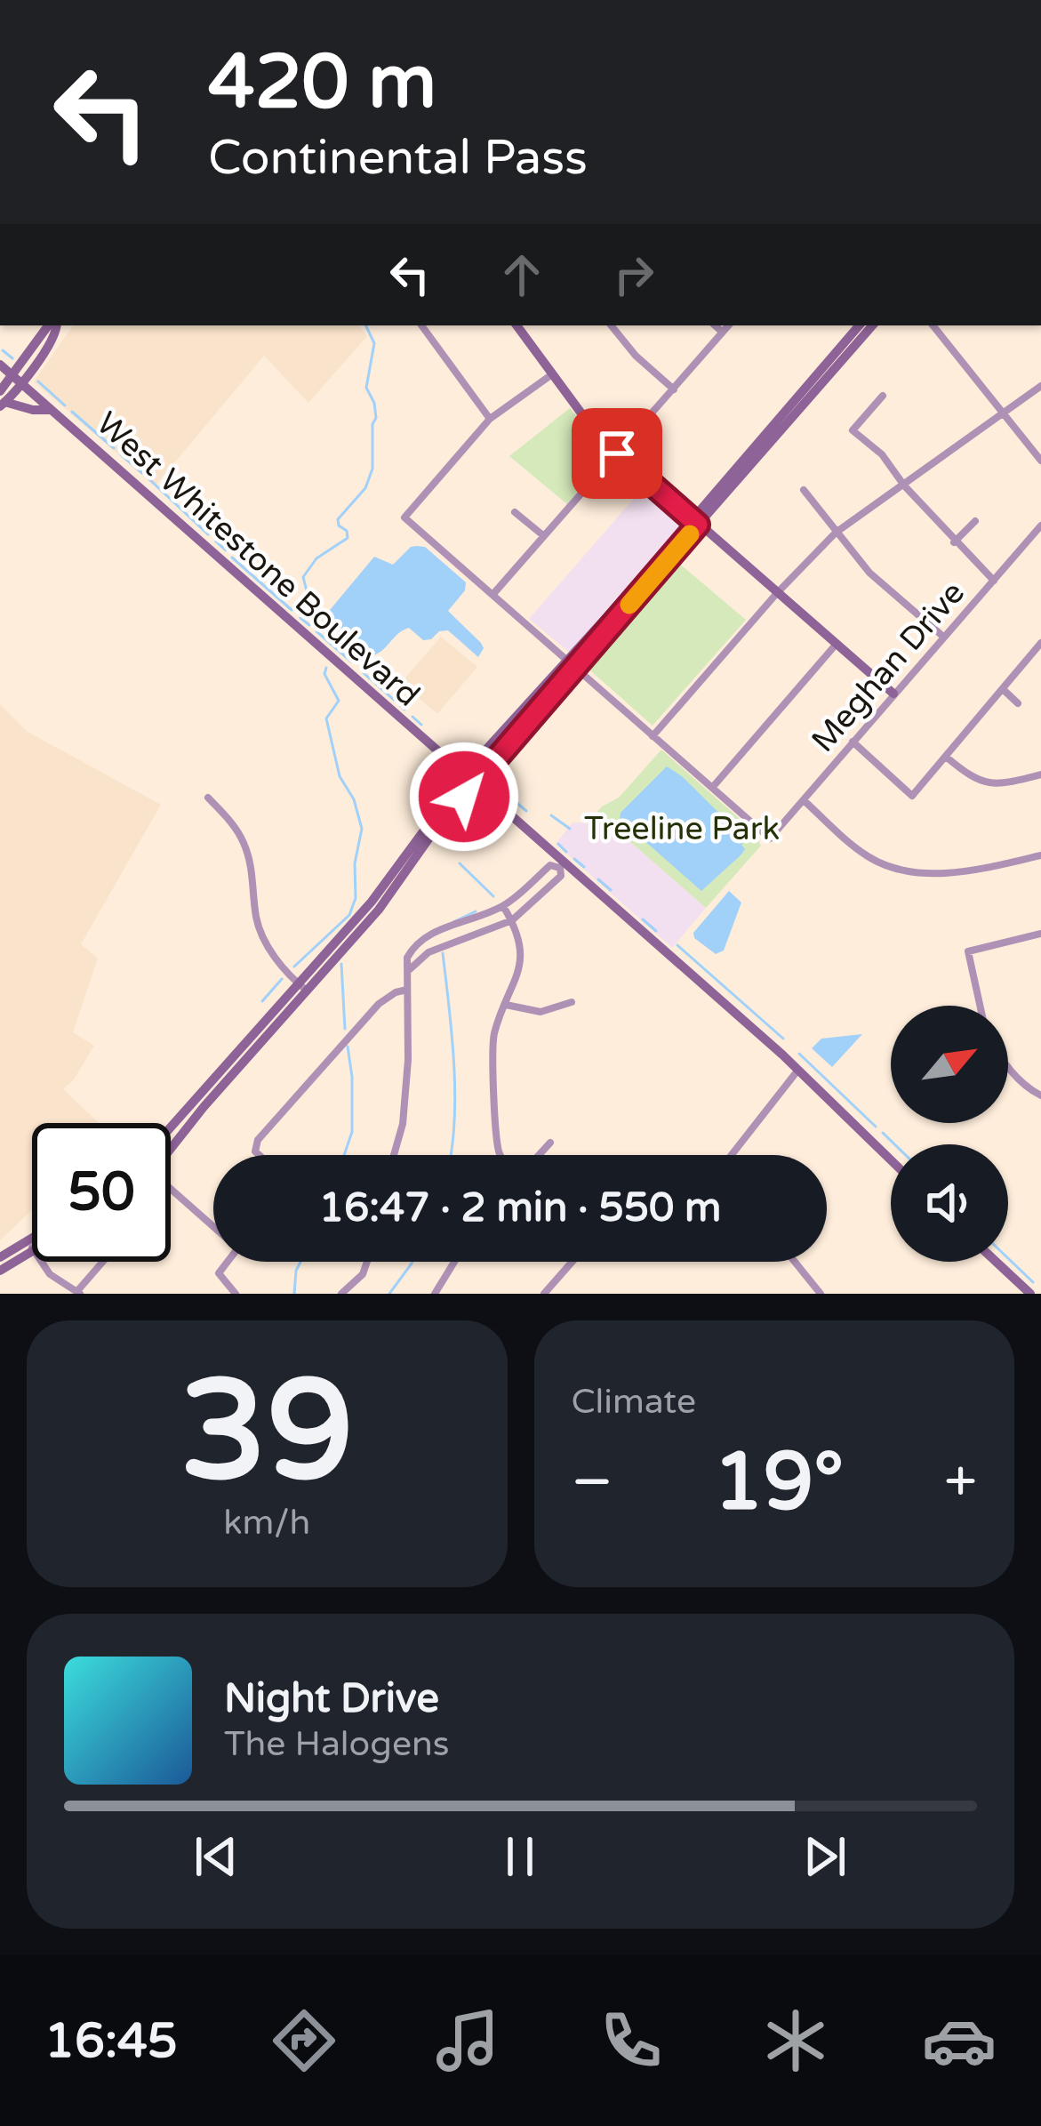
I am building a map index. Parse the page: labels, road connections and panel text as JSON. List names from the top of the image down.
{
  "streets": {
    "main road": ["West Whitestone Boulevard"],
    "street": ["Meghan Drive"]
  },
  "parks": ["Treeline Park"],
  "north": "top right",
  "page": {
    "turn": ["420 m", "Continental Pass"],
    "limit": "50",
    "trip": "16:47 · 2 min · 550 m",
    "tile": [
      ["39", "km/h"],
      "Climate"
    ],
    "heat": ["−", "19°", "+"],
    "song": ["Night Drive", "The Halogens"],
    "tabs": "16:45"
  }
}
